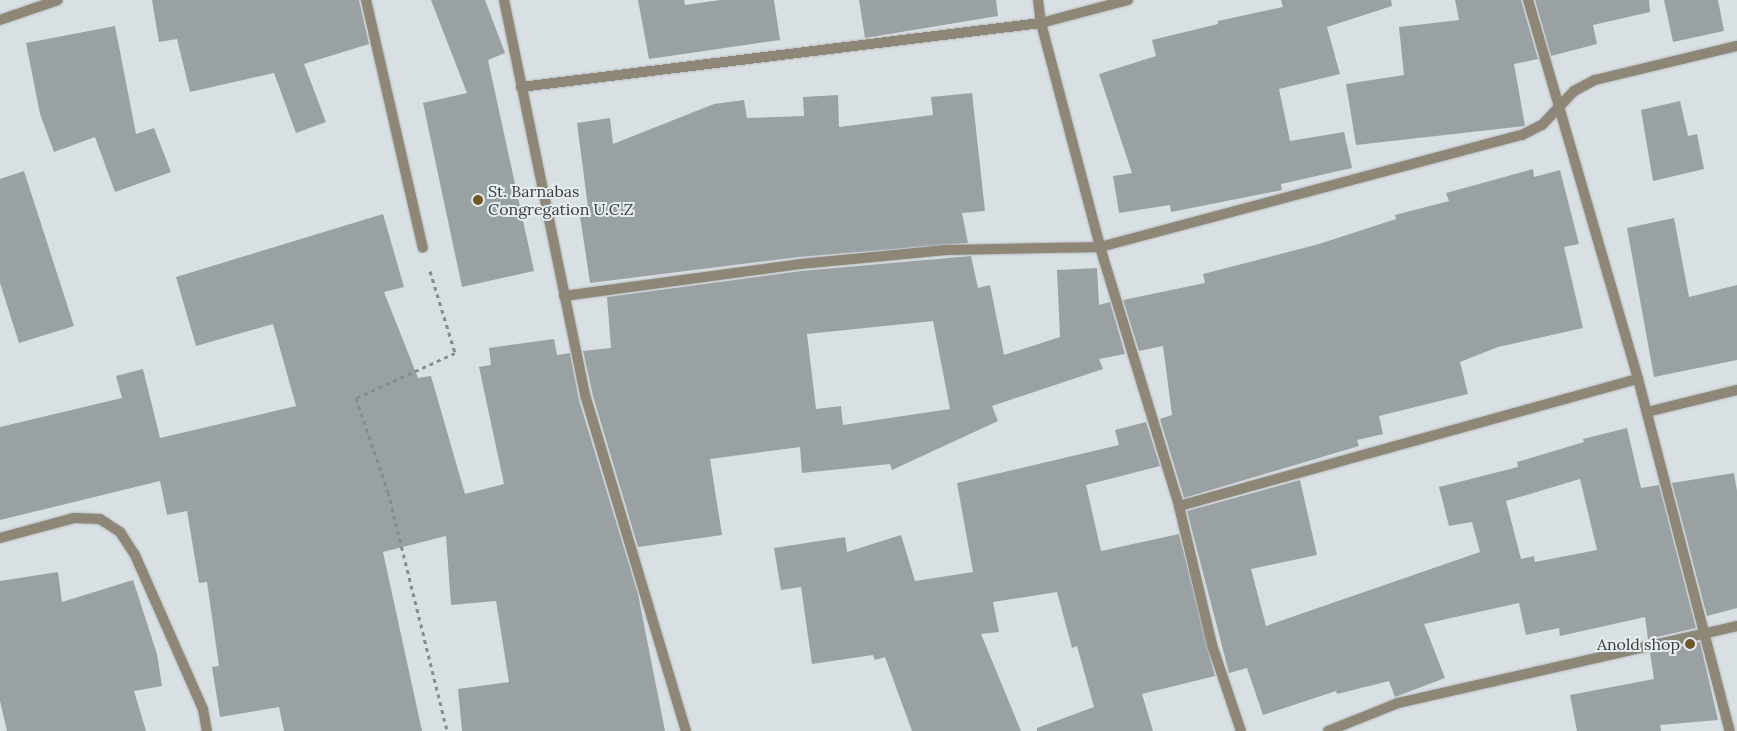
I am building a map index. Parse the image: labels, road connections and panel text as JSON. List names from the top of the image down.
{
  "places": ["St. Barnabas Congregation U.C.Z", "Anold shop"]
}
